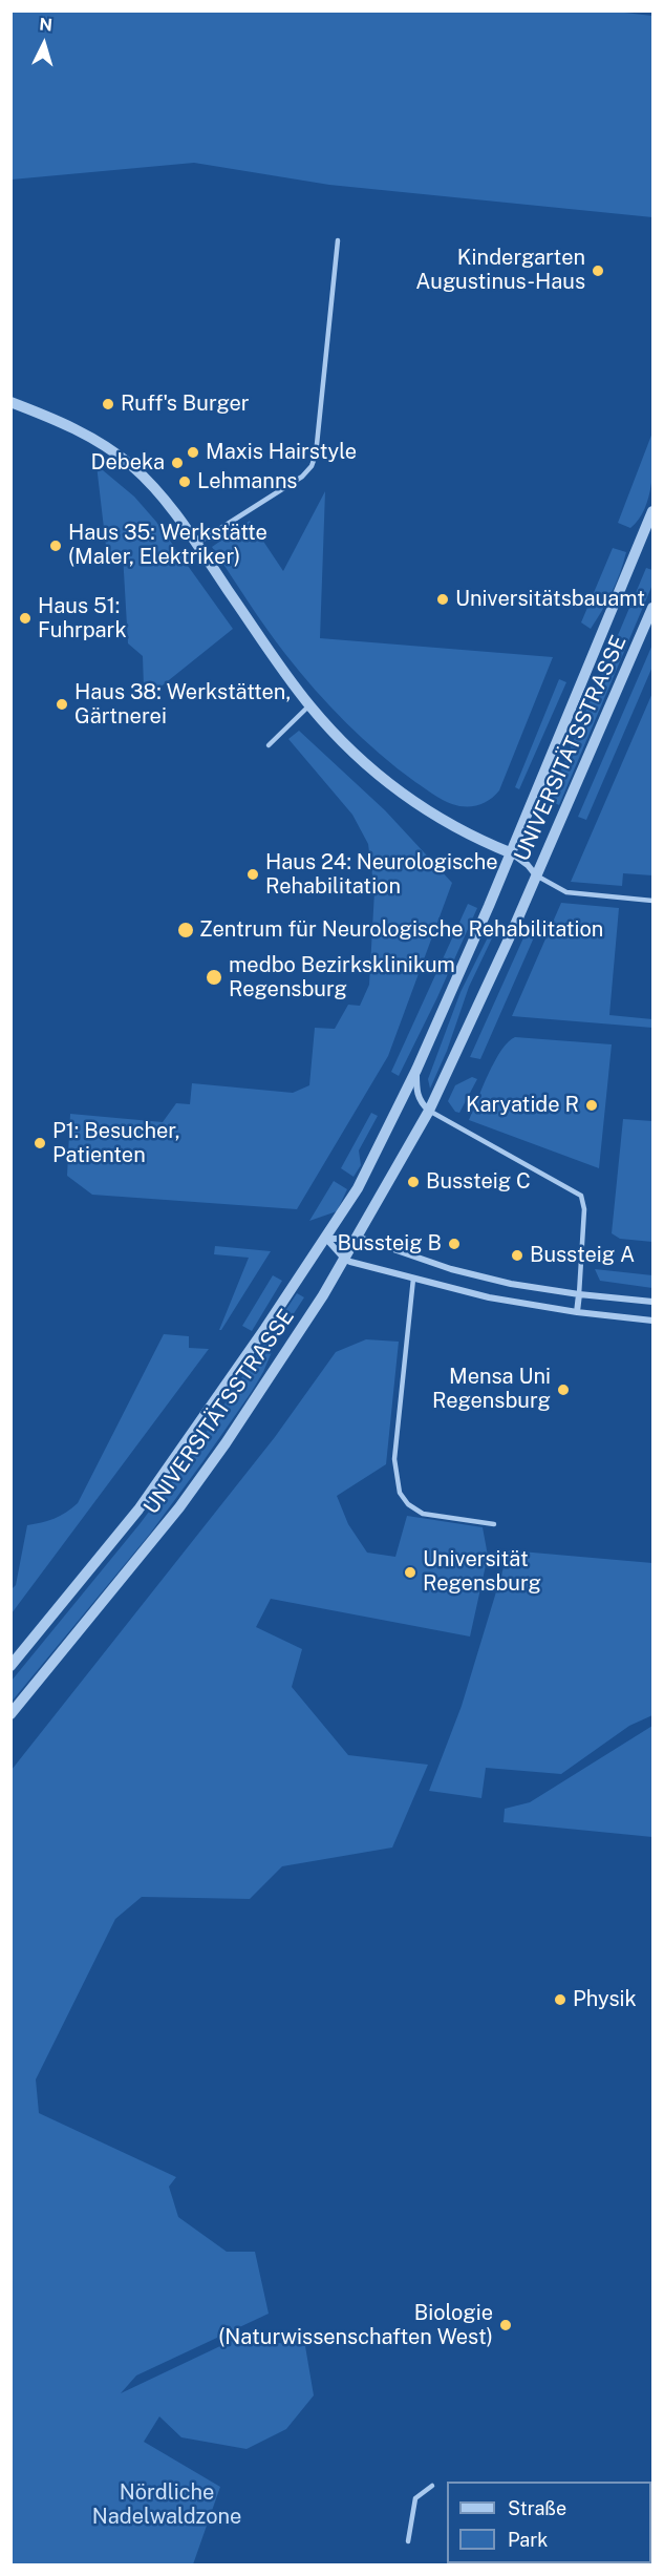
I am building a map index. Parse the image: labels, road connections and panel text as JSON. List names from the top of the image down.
{
  "streets": {
    "street": ["UNIVERSITÄTSSTRASSE"]
  },
  "parks": ["Nördliche Nadelwaldzone"],
  "places": [
    "Kindergarten Augustinus-Haus",
    "Ruff's Burger",
    "Maxis Hairstyle",
    "Debeka",
    "Lehmanns",
    "Haus 35: Werkstätte (Maler, Elektriker)",
    "Universitätsbauamt",
    "Haus 51: Fuhrpark",
    "Haus 38: Werkstätten, Gärtnerei",
    "Haus 24: Neurologische Rehabilitation",
    "Zentrum für Neurologische Rehabilitation",
    "medbo Bezirksklinikum Regensburg",
    "Karyatide R",
    "P1: Besucher, Patienten",
    "Bussteig C",
    "Bussteig B",
    "Bussteig A",
    "Mensa Uni Regensburg",
    "Universität Regensburg",
    "Physik",
    "Biologie (Naturwissenschaften West)"
  ],
  "legend": ["Straße", "Park"],
  "north": "top"
}
